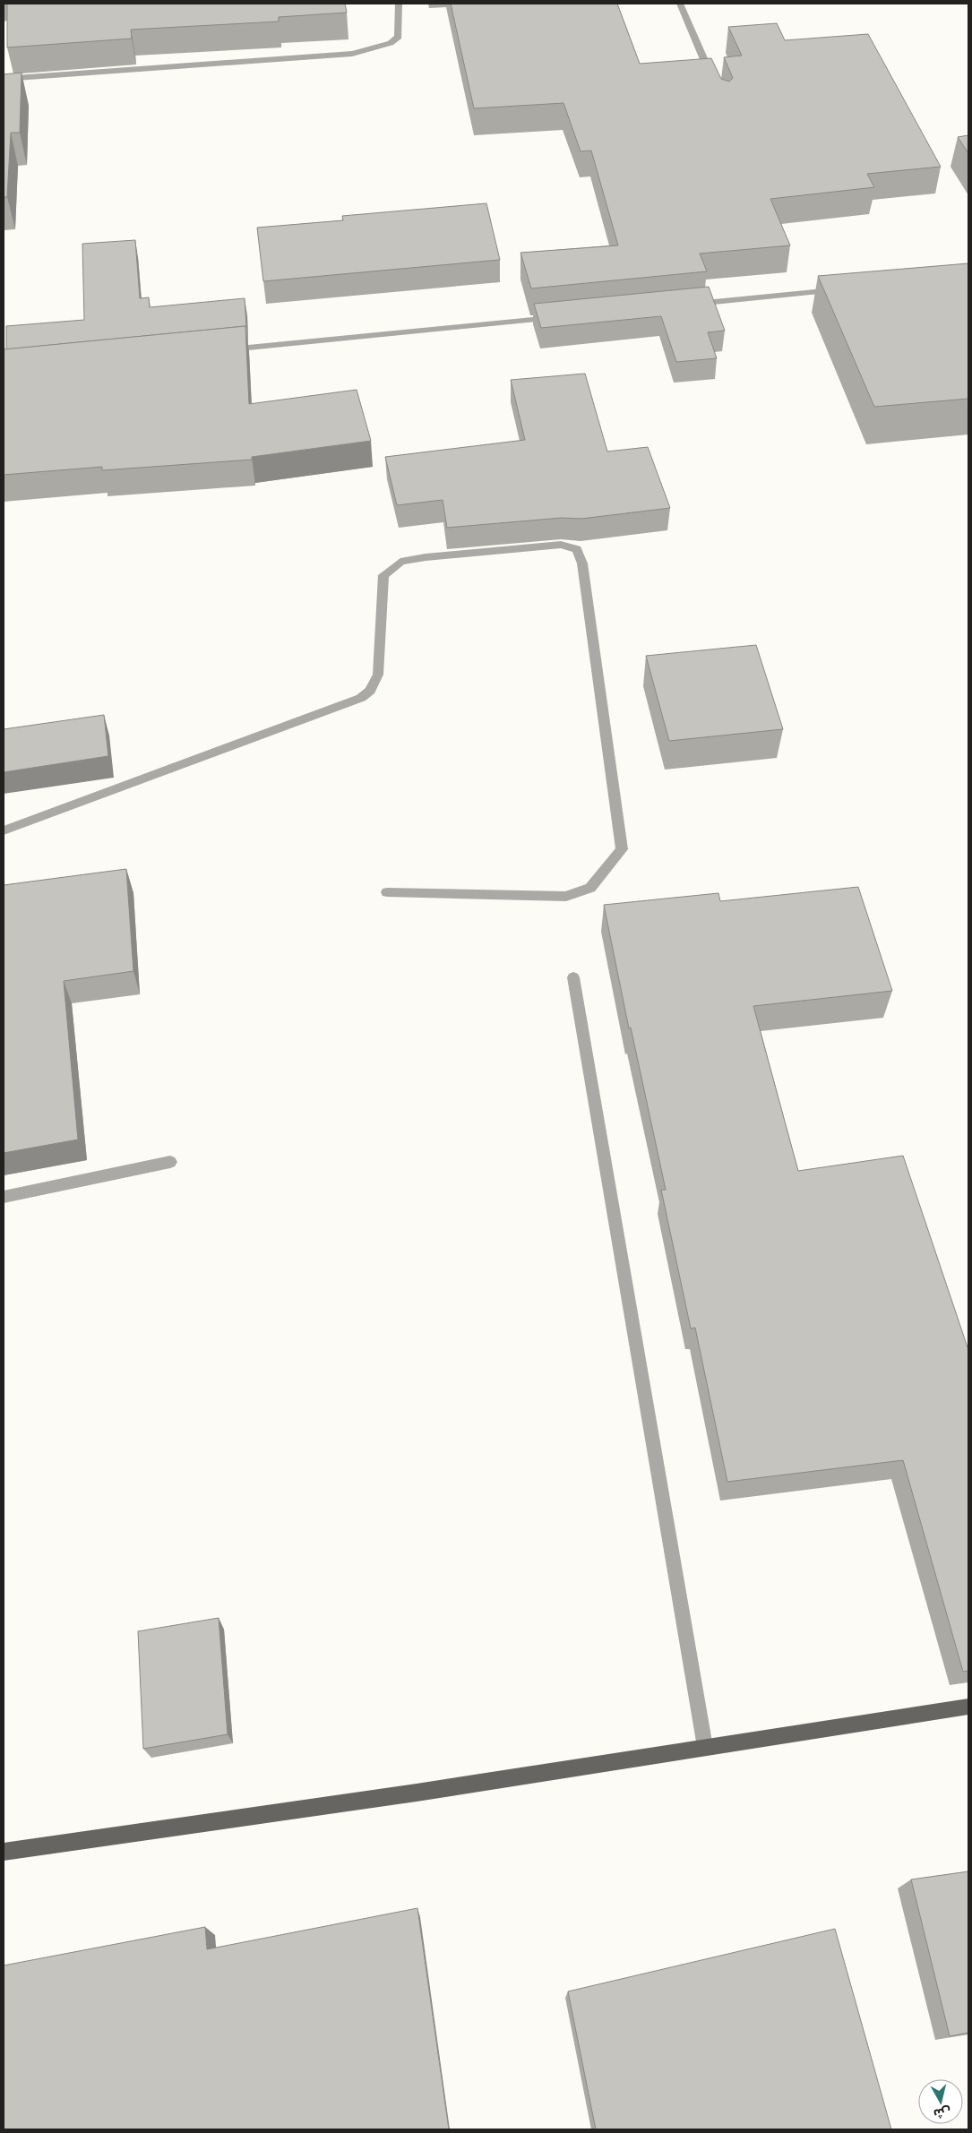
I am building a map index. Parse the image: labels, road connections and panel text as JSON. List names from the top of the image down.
{
  "north": "bottom"
}
